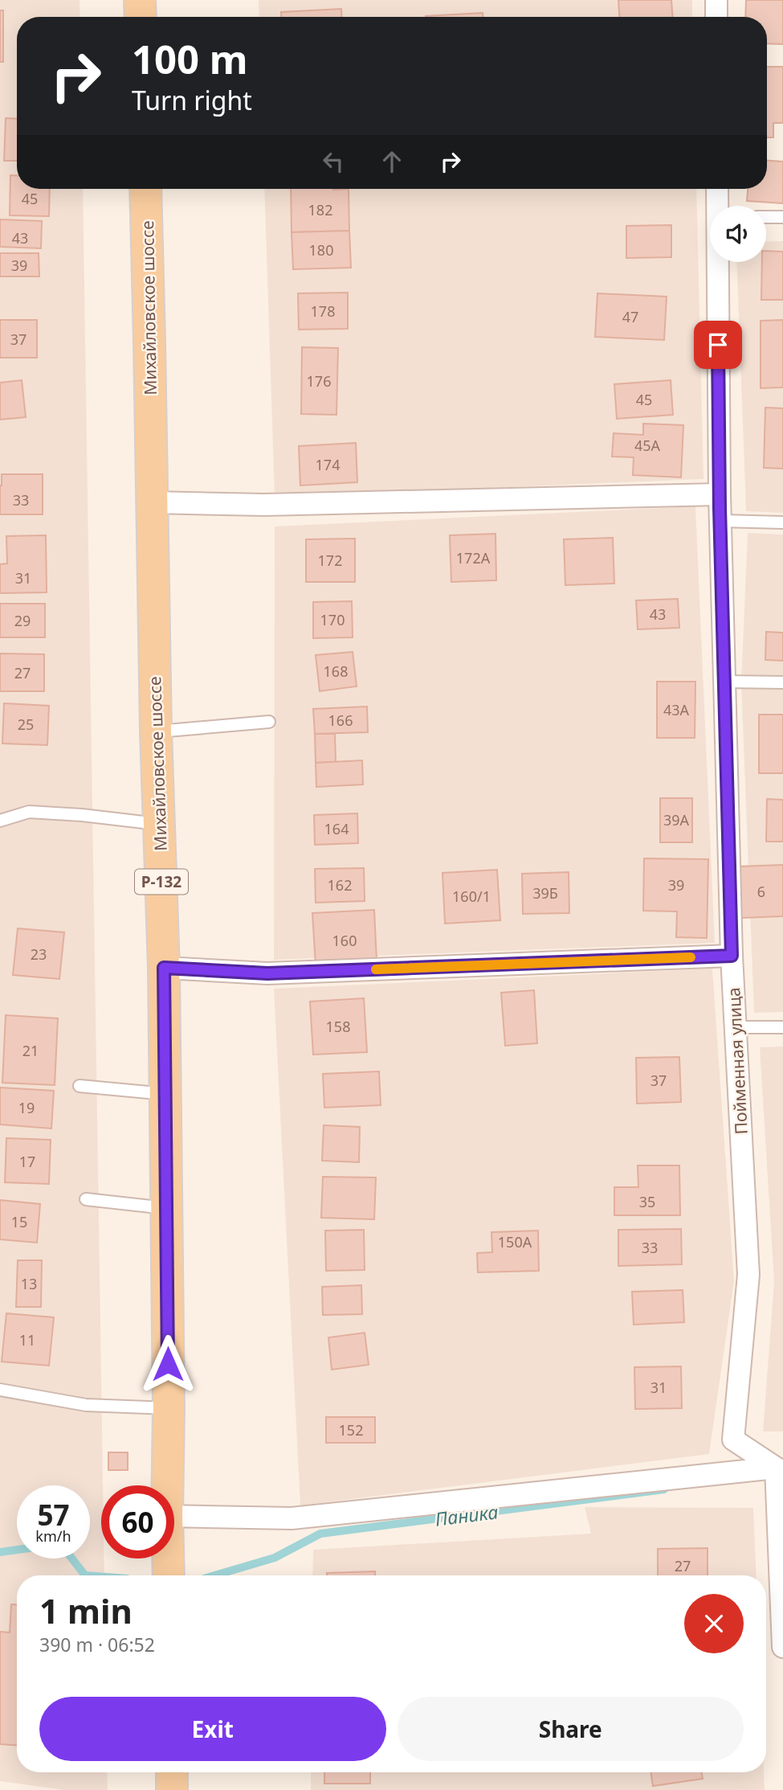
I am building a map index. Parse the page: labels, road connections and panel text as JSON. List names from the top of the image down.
{
  "streets": {
    "main road": ["Михайловское шоссе", "Р-132"],
    "street": ["Пойменная улица"]
  },
  "water": ["Паника"],
  "house_numbers": [
    "45",
    "182",
    "43",
    "180",
    "39",
    "178",
    "47",
    "37",
    "176",
    "45",
    "45А",
    "174",
    "33",
    "172А",
    "172",
    "31",
    "43",
    "170",
    "29",
    "168",
    "27",
    "43А",
    "166",
    "25",
    "39А",
    "164",
    "162",
    "39",
    "6",
    "39Б",
    "160/1",
    "160",
    "23",
    "158",
    "21",
    "37",
    "19",
    "17",
    "35",
    "15",
    "150А",
    "33",
    "13",
    "11",
    "31",
    "152",
    "27"
  ],
  "page": {
    "turn": ["100 m", "Turn right"],
    "speed": "57 km/h",
    "limit": "60",
    "heading": ["1 min", "390 m · 06:52"],
    "buttons": ["Exit", "Share"]
  }
}
